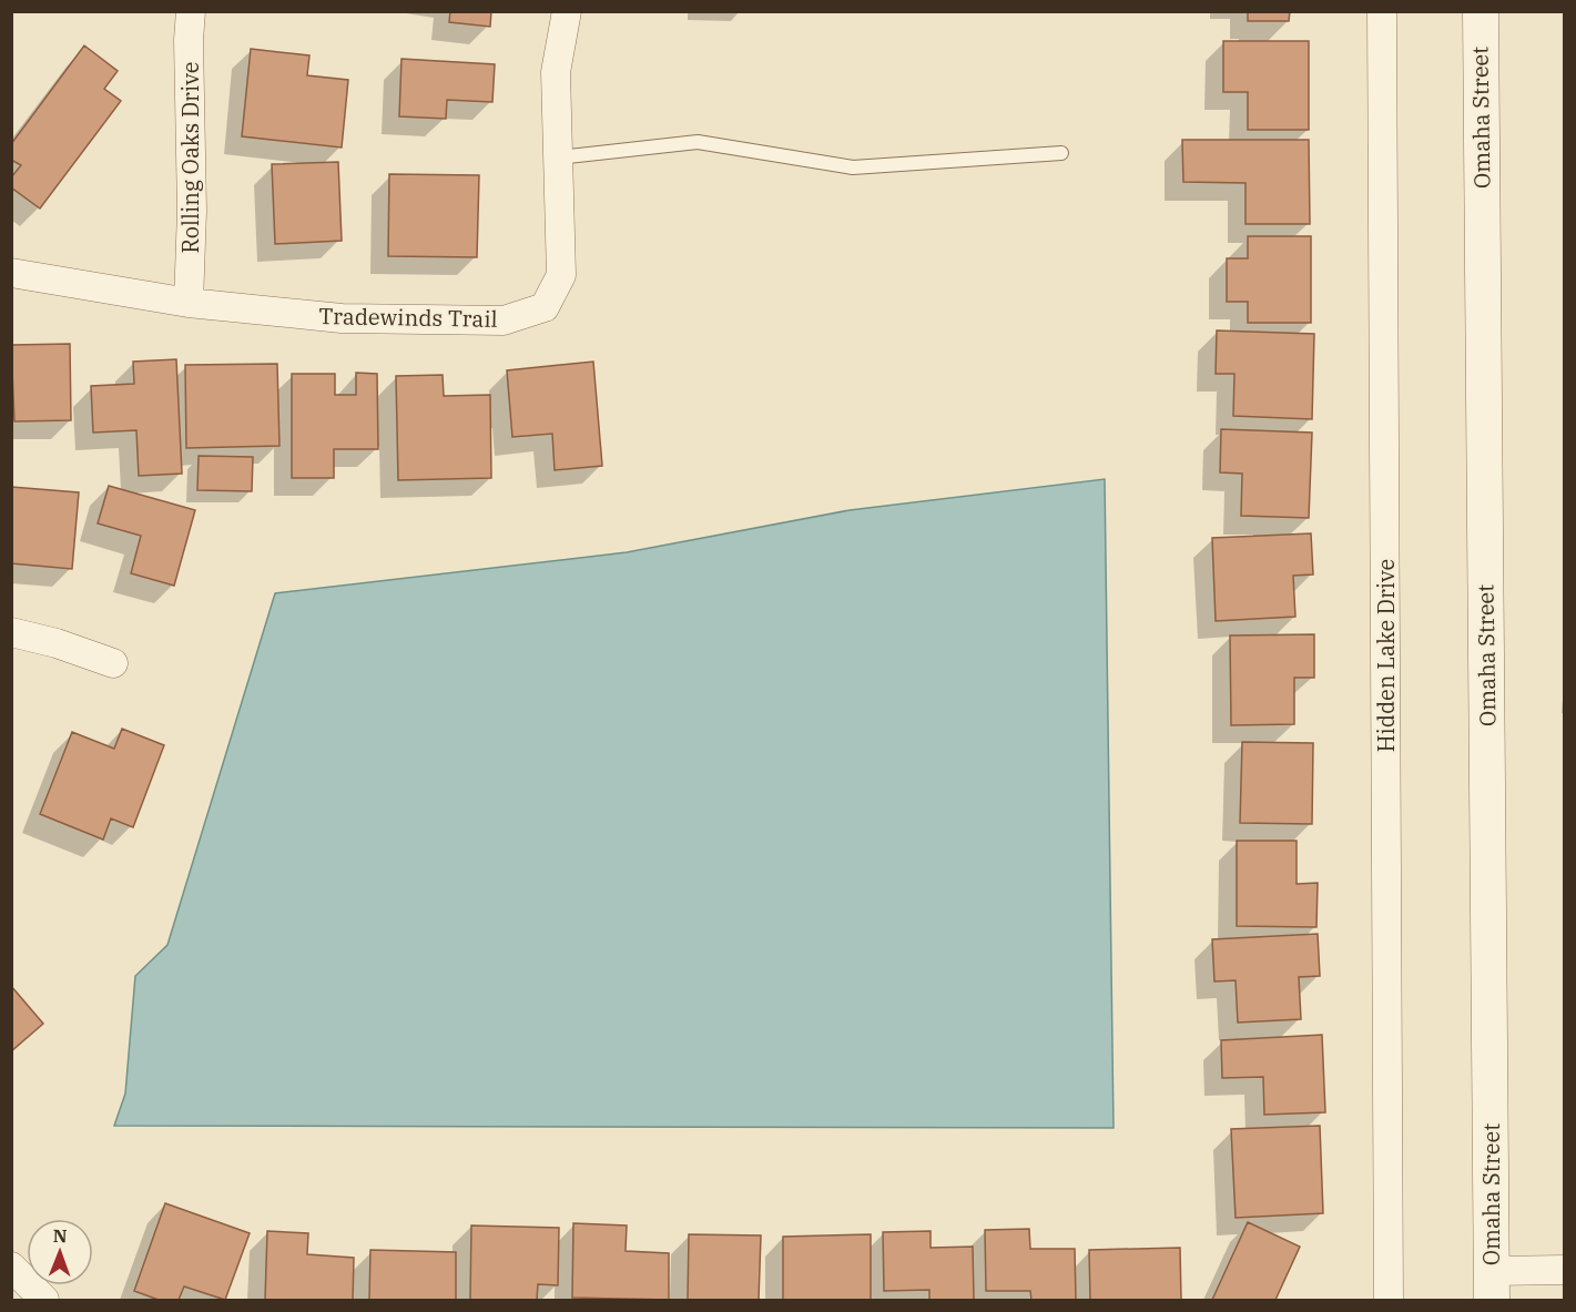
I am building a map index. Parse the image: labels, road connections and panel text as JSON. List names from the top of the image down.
{
  "streets": {
    "street": [
      "Omaha Street",
      "Rolling Oaks Drive",
      "Tradewinds Trail",
      "Hidden Lake Drive"
    ]
  },
  "crossings": [
    ["Rolling Oaks Drive", "Tradewinds Trail"]
  ],
  "north": "top"
}
